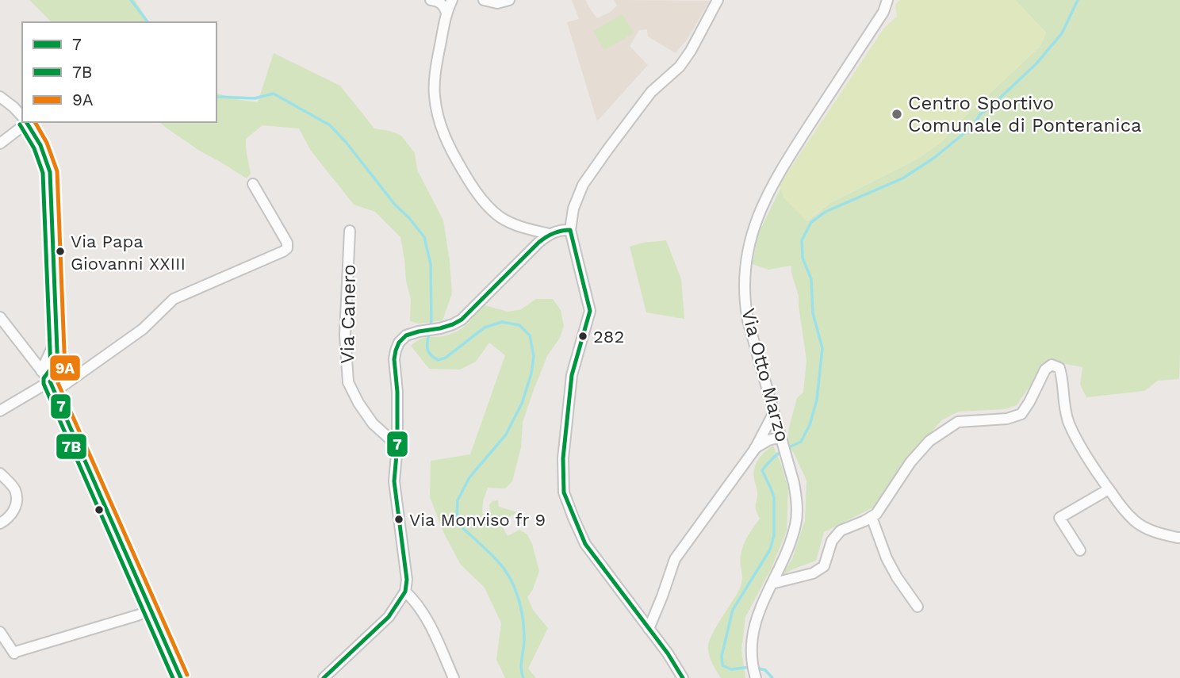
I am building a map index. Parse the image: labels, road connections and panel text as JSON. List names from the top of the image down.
{
  "streets": {
    "street": ["Via Canero", "Via Otto Marzo"]
  },
  "places": [
    "Centro Sportivo Comunale di Ponteranica",
    "Via Papa Giovanni XXIII",
    "282",
    "Via Monviso fr 9"
  ],
  "lines": ["transit line 7", "transit line 9A", "transit line 7B"],
  "legend": ["7", "7B", "9A"]
}
